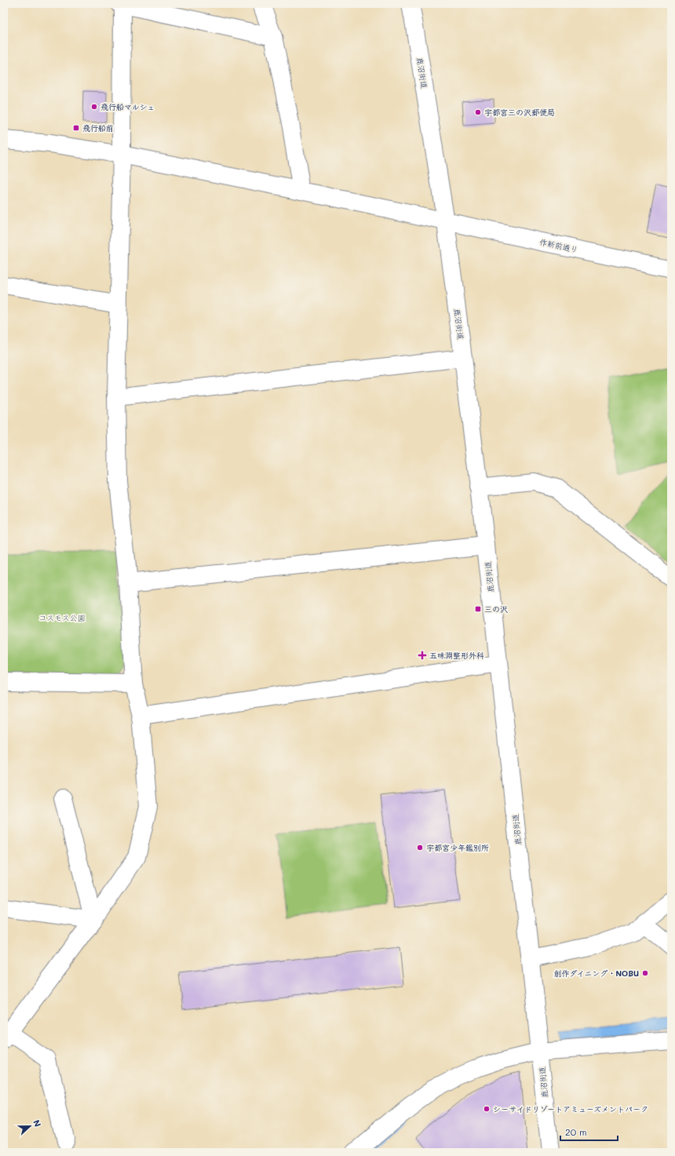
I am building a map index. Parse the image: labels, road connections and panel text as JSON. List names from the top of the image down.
{
  "streets": {
    "street": ["鹿沼街道", "作新前通り"]
  },
  "crossings": [
    ["鹿沼街道", "作新前通り"]
  ],
  "parks": ["コスモス公園"],
  "places": {
    "other": [
      "飛行船マルシェ",
      "宇都宮三の沢郵便局",
      "宇都宮少年鑑別所",
      "創作ダイニング・NOBU",
      "シーサイドリゾートアミューズメントパーク"
    ],
    "transit": ["飛行船前", "三の沢"],
    "health": ["五味淵整形外科"]
  },
  "scale_bar": "20 m",
  "north": "right"
}
